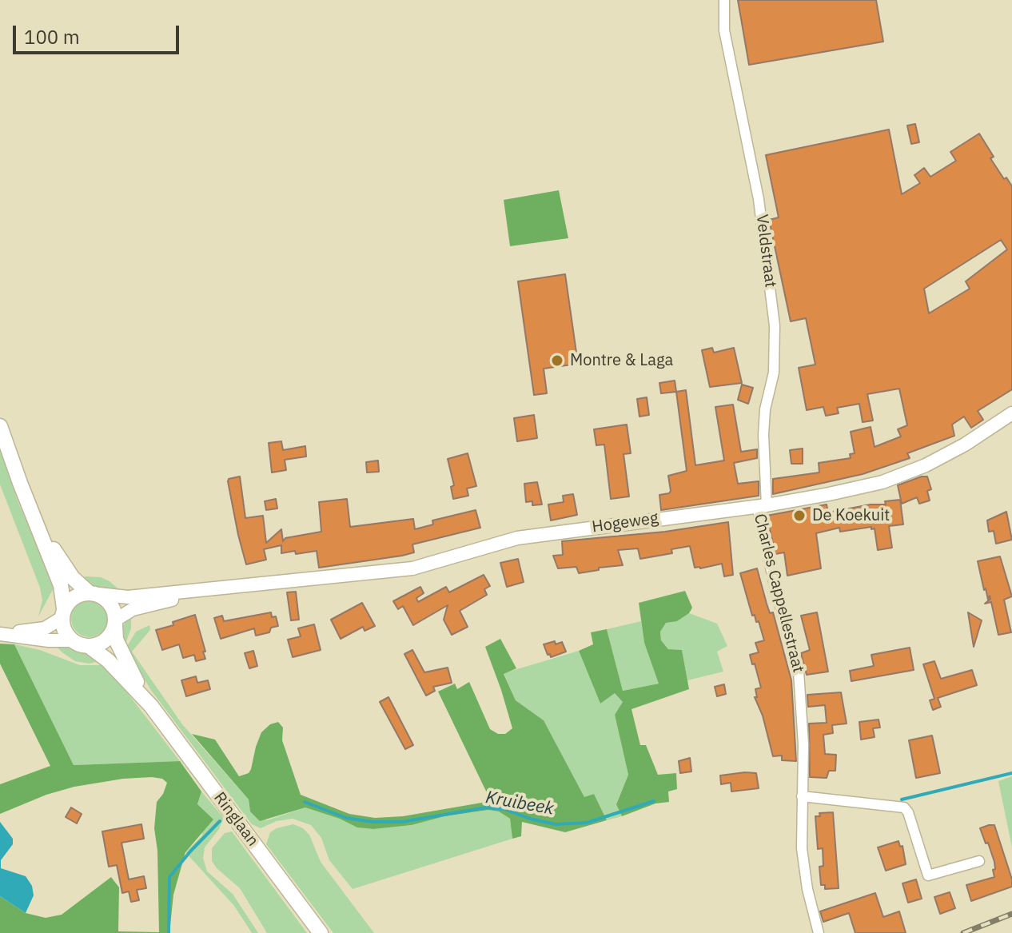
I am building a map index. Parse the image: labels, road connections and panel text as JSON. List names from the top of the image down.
{
  "streets": {
    "main road": ["Ringlaan"],
    "street": ["Veldstraat", "Hogeweg", "Charles Cappellestraat"]
  },
  "crossings": [
    ["Veldstraat", "Hogeweg"],
    ["Veldstraat", "Charles Cappellestraat"],
    ["Hogeweg", "Charles Cappellestraat"],
    ["Hogeweg", "Ringlaan"]
  ],
  "water": ["Kruibeek"],
  "places": ["Montre & Laga", "De Koekuit"],
  "scale_bar": "100 m"
}
